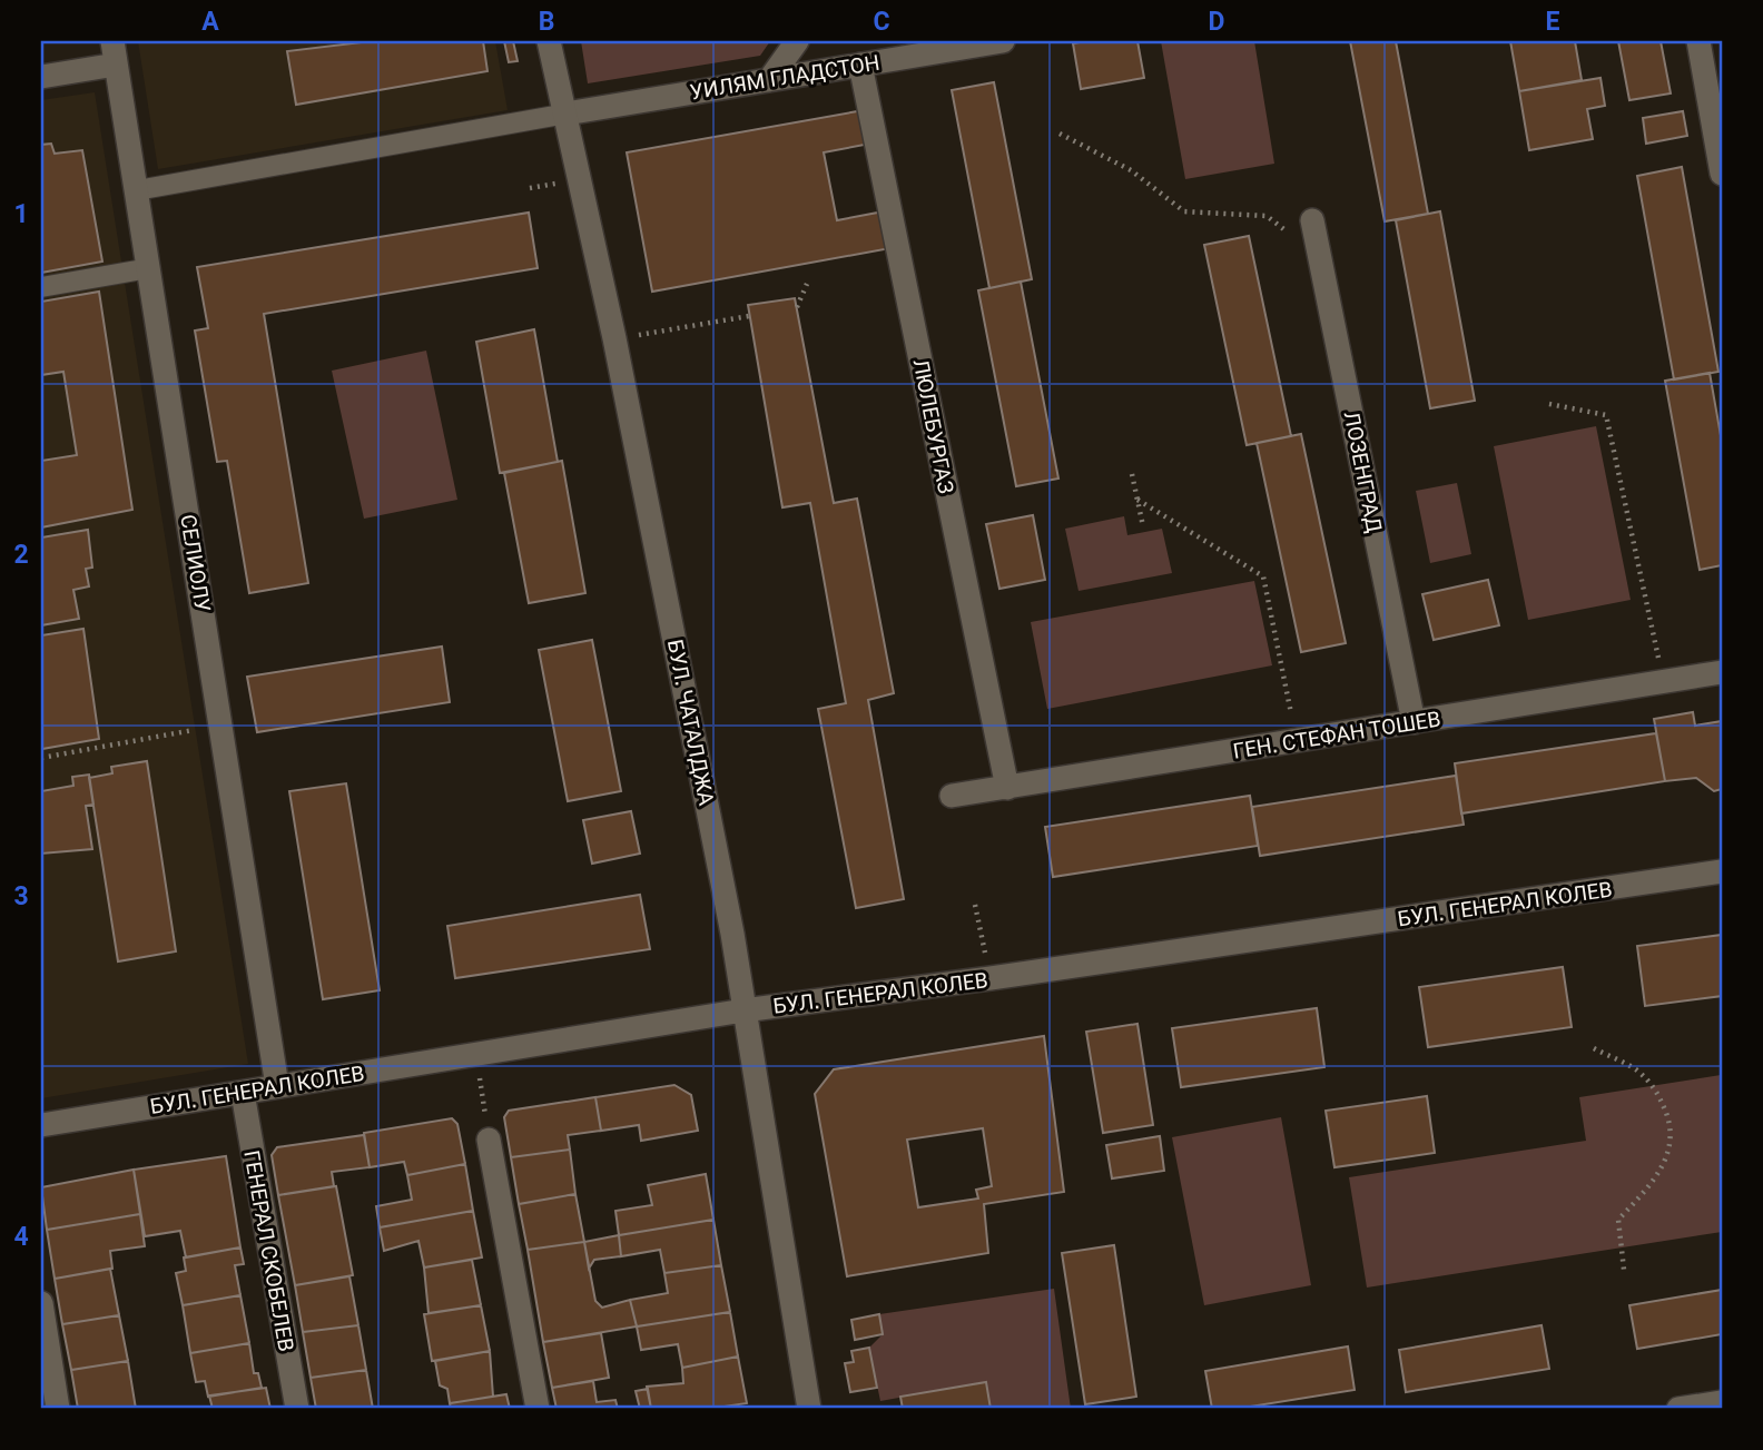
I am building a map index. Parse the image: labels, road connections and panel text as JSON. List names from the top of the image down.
{
  "streets": {
    "street": [
      "УИЛЯМ ГЛАДСТОН",
      "ЛЮЛЕБУРГАЗ",
      "ЛОЗЕНГРАД",
      "СЕЛИОЛУ",
      "БУЛ. ЧАТАЛДЖА",
      "ГЕН. СТЕФАН ТОШЕВ",
      "БУЛ. ГЕНЕРАЛ КОЛЕВ",
      "ГЕНЕРАЛ СКОБЕЛЕВ"
    ]
  },
  "crossings": [
    ["УИЛЯМ ГЛАДСТОН", "ЛЮЛЕБУРГАЗ"],
    ["УИЛЯМ ГЛАДСТОН", "БУЛ. ЧАТАЛДЖА"],
    ["ЛЮЛЕБУРГАЗ", "ГЕН. СТЕФАН ТОШЕВ"],
    ["ЛОЗЕНГРАД", "ГЕН. СТЕФАН ТОШЕВ"],
    ["СЕЛИОЛУ", "БУЛ. ГЕНЕРАЛ КОЛЕВ"],
    ["БУЛ. ЧАТАЛДЖА", "БУЛ. ГЕНЕРАЛ КОЛЕВ"],
    ["БУЛ. ГЕНЕРАЛ КОЛЕВ", "ГЕНЕРАЛ СКОБЕЛЕВ"]
  ],
  "grid": {
    "columns": [
      "A",
      "B",
      "C",
      "D",
      "E"
    ],
    "rows": [
      "1",
      "2",
      "3",
      "4"
    ]
  }
}
